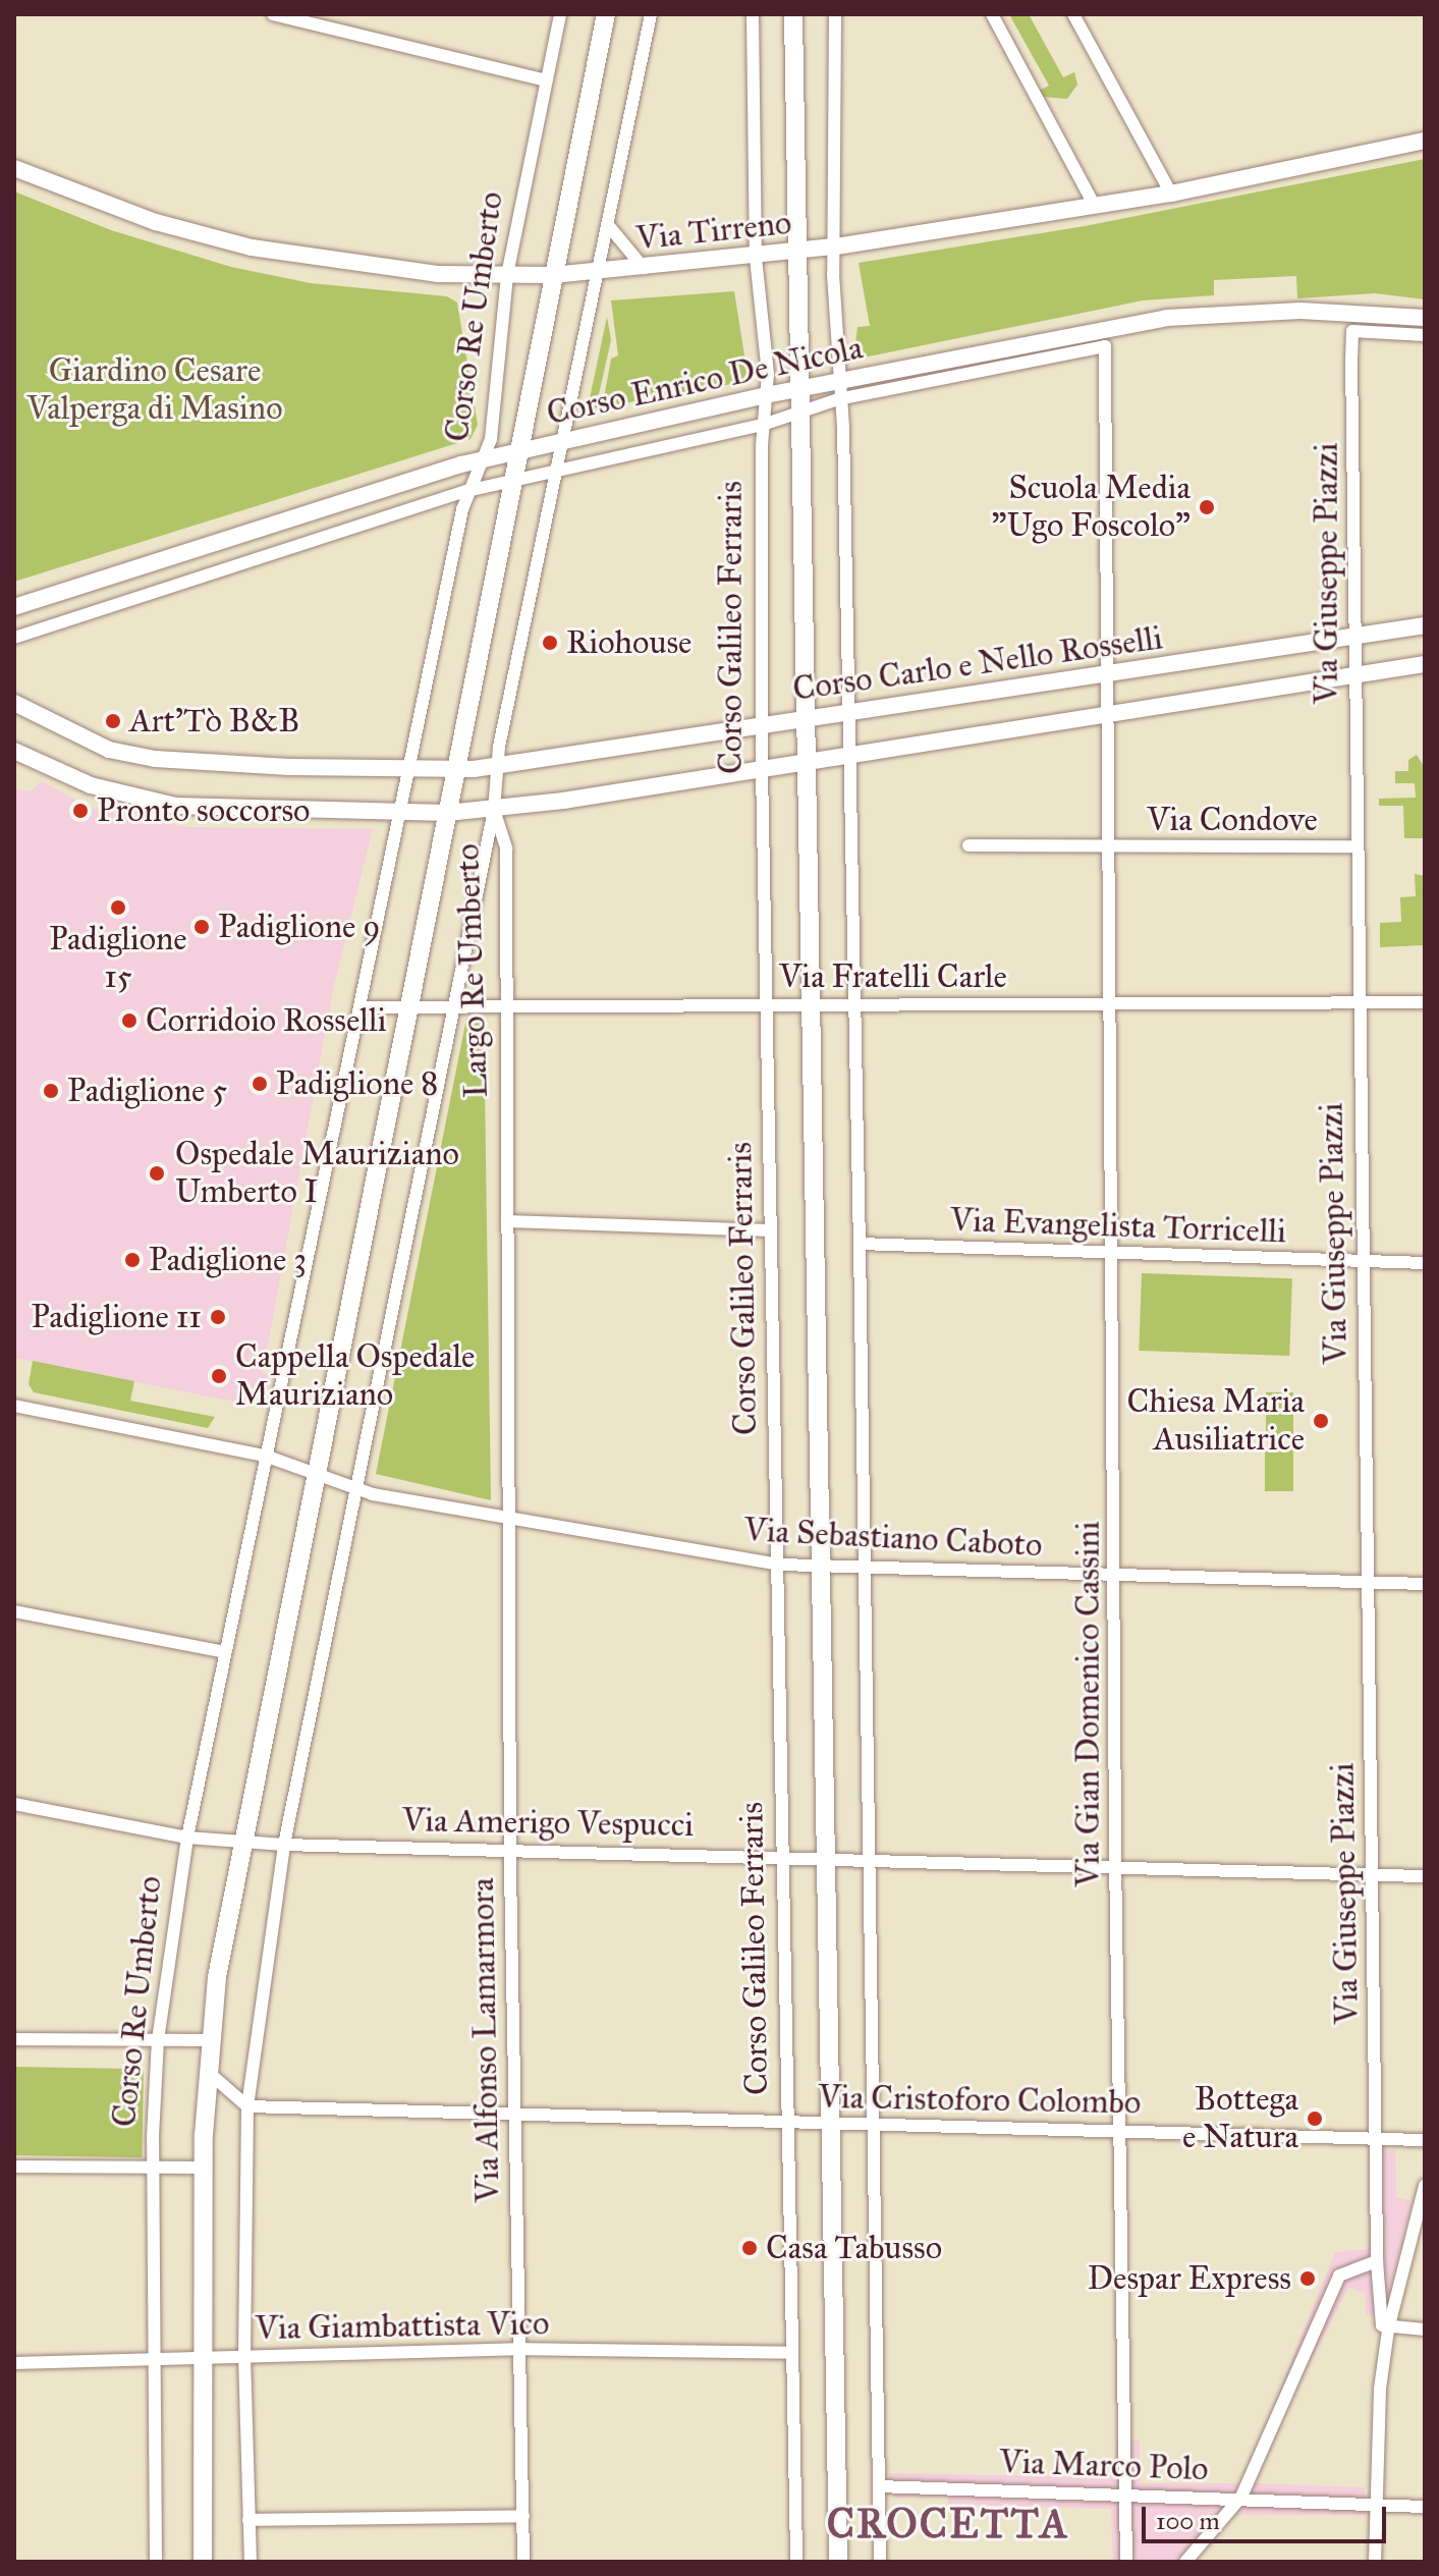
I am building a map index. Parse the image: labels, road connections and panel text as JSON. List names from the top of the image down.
{
  "streets": {
    "main road": ["Corso Re Umberto", "Largo Re Umberto"],
    "street": [
      "Via Tirreno",
      "Corso Enrico De Nicola",
      "Via Giuseppe Piazzi",
      "Corso Galileo Ferraris",
      "Corso Carlo e Nello Rosselli",
      "Via Condove",
      "Via Fratelli Carle",
      "Via Evangelista Torricelli",
      "Via Sebastiano Caboto",
      "Via Gian Domenico Cassini",
      "Via Amerigo Vespucci",
      "Via Alfonso Lamarmora",
      "Via Cristoforo Colombo",
      "Via Giambattista Vico",
      "Via Marco Polo"
    ]
  },
  "crossings": [
    ["Via Tirreno", "Corso Re Umberto"],
    ["Via Tirreno", "Corso Galileo Ferraris"],
    ["Corso Re Umberto", "Corso Enrico De Nicola"],
    ["Corso Re Umberto", "Corso Carlo e Nello Rosselli"],
    ["Corso Re Umberto", "Largo Re Umberto"],
    ["Corso Re Umberto", "Via Amerigo Vespucci"],
    ["Corso Re Umberto", "Via Giambattista Vico"],
    ["Corso Enrico De Nicola", "Corso Galileo Ferraris"],
    ["Corso Enrico De Nicola", "Via Gian Domenico Cassini"],
    ["Via Giuseppe Piazzi", "Corso Carlo e Nello Rosselli"],
    ["Via Giuseppe Piazzi", "Via Condove"],
    ["Via Giuseppe Piazzi", "Via Fratelli Carle"],
    ["Via Giuseppe Piazzi", "Via Evangelista Torricelli"],
    ["Via Giuseppe Piazzi", "Via Sebastiano Caboto"],
    ["Via Giuseppe Piazzi", "Via Amerigo Vespucci"],
    ["Via Giuseppe Piazzi", "Via Cristoforo Colombo"],
    ["Corso Galileo Ferraris", "Corso Carlo e Nello Rosselli"],
    ["Corso Galileo Ferraris", "Via Fratelli Carle"],
    ["Corso Galileo Ferraris", "Via Sebastiano Caboto"],
    ["Corso Galileo Ferraris", "Via Amerigo Vespucci"],
    ["Corso Galileo Ferraris", "Via Cristoforo Colombo"],
    ["Corso Galileo Ferraris", "Via Giambattista Vico"],
    ["Corso Carlo e Nello Rosselli", "Largo Re Umberto"],
    ["Corso Carlo e Nello Rosselli", "Via Gian Domenico Cassini"],
    ["Via Condove", "Via Gian Domenico Cassini"],
    ["Largo Re Umberto", "Via Fratelli Carle"],
    ["Largo Re Umberto", "Via Sebastiano Caboto"],
    ["Largo Re Umberto", "Via Alfonso Lamarmora"],
    ["Via Fratelli Carle", "Via Gian Domenico Cassini"],
    ["Via Evangelista Torricelli", "Via Gian Domenico Cassini"],
    ["Via Sebastiano Caboto", "Via Gian Domenico Cassini"],
    ["Via Sebastiano Caboto", "Via Alfonso Lamarmora"],
    ["Via Gian Domenico Cassini", "Via Amerigo Vespucci"],
    ["Via Gian Domenico Cassini", "Via Cristoforo Colombo"],
    ["Via Gian Domenico Cassini", "Via Marco Polo"],
    ["Via Amerigo Vespucci", "Via Alfonso Lamarmora"],
    ["Via Alfonso Lamarmora", "Via Cristoforo Colombo"],
    ["Via Alfonso Lamarmora", "Via Giambattista Vico"]
  ],
  "districts": ["CROCETTA"],
  "parks": ["Giardino Cesare Valperga di Masino"],
  "places": [
    "Scuola Media \"Ugo Foscolo\"",
    "Riohouse",
    "Art'Tò B&B",
    "Pronto soccorso",
    "Padiglione 15",
    "Padiglione 9",
    "Corridoio Rosselli",
    "Padiglione 8",
    "Padiglione 5",
    "Ospedale Mauriziano Umberto I",
    "Padiglione 3",
    "Padiglione 11",
    "Cappella Ospedale Mauriziano",
    "Chiesa Maria Ausiliatrice",
    "Bottega e Natura",
    "Casa Tabusso",
    "Despar Express"
  ],
  "scale_bar": "100 m"
}
